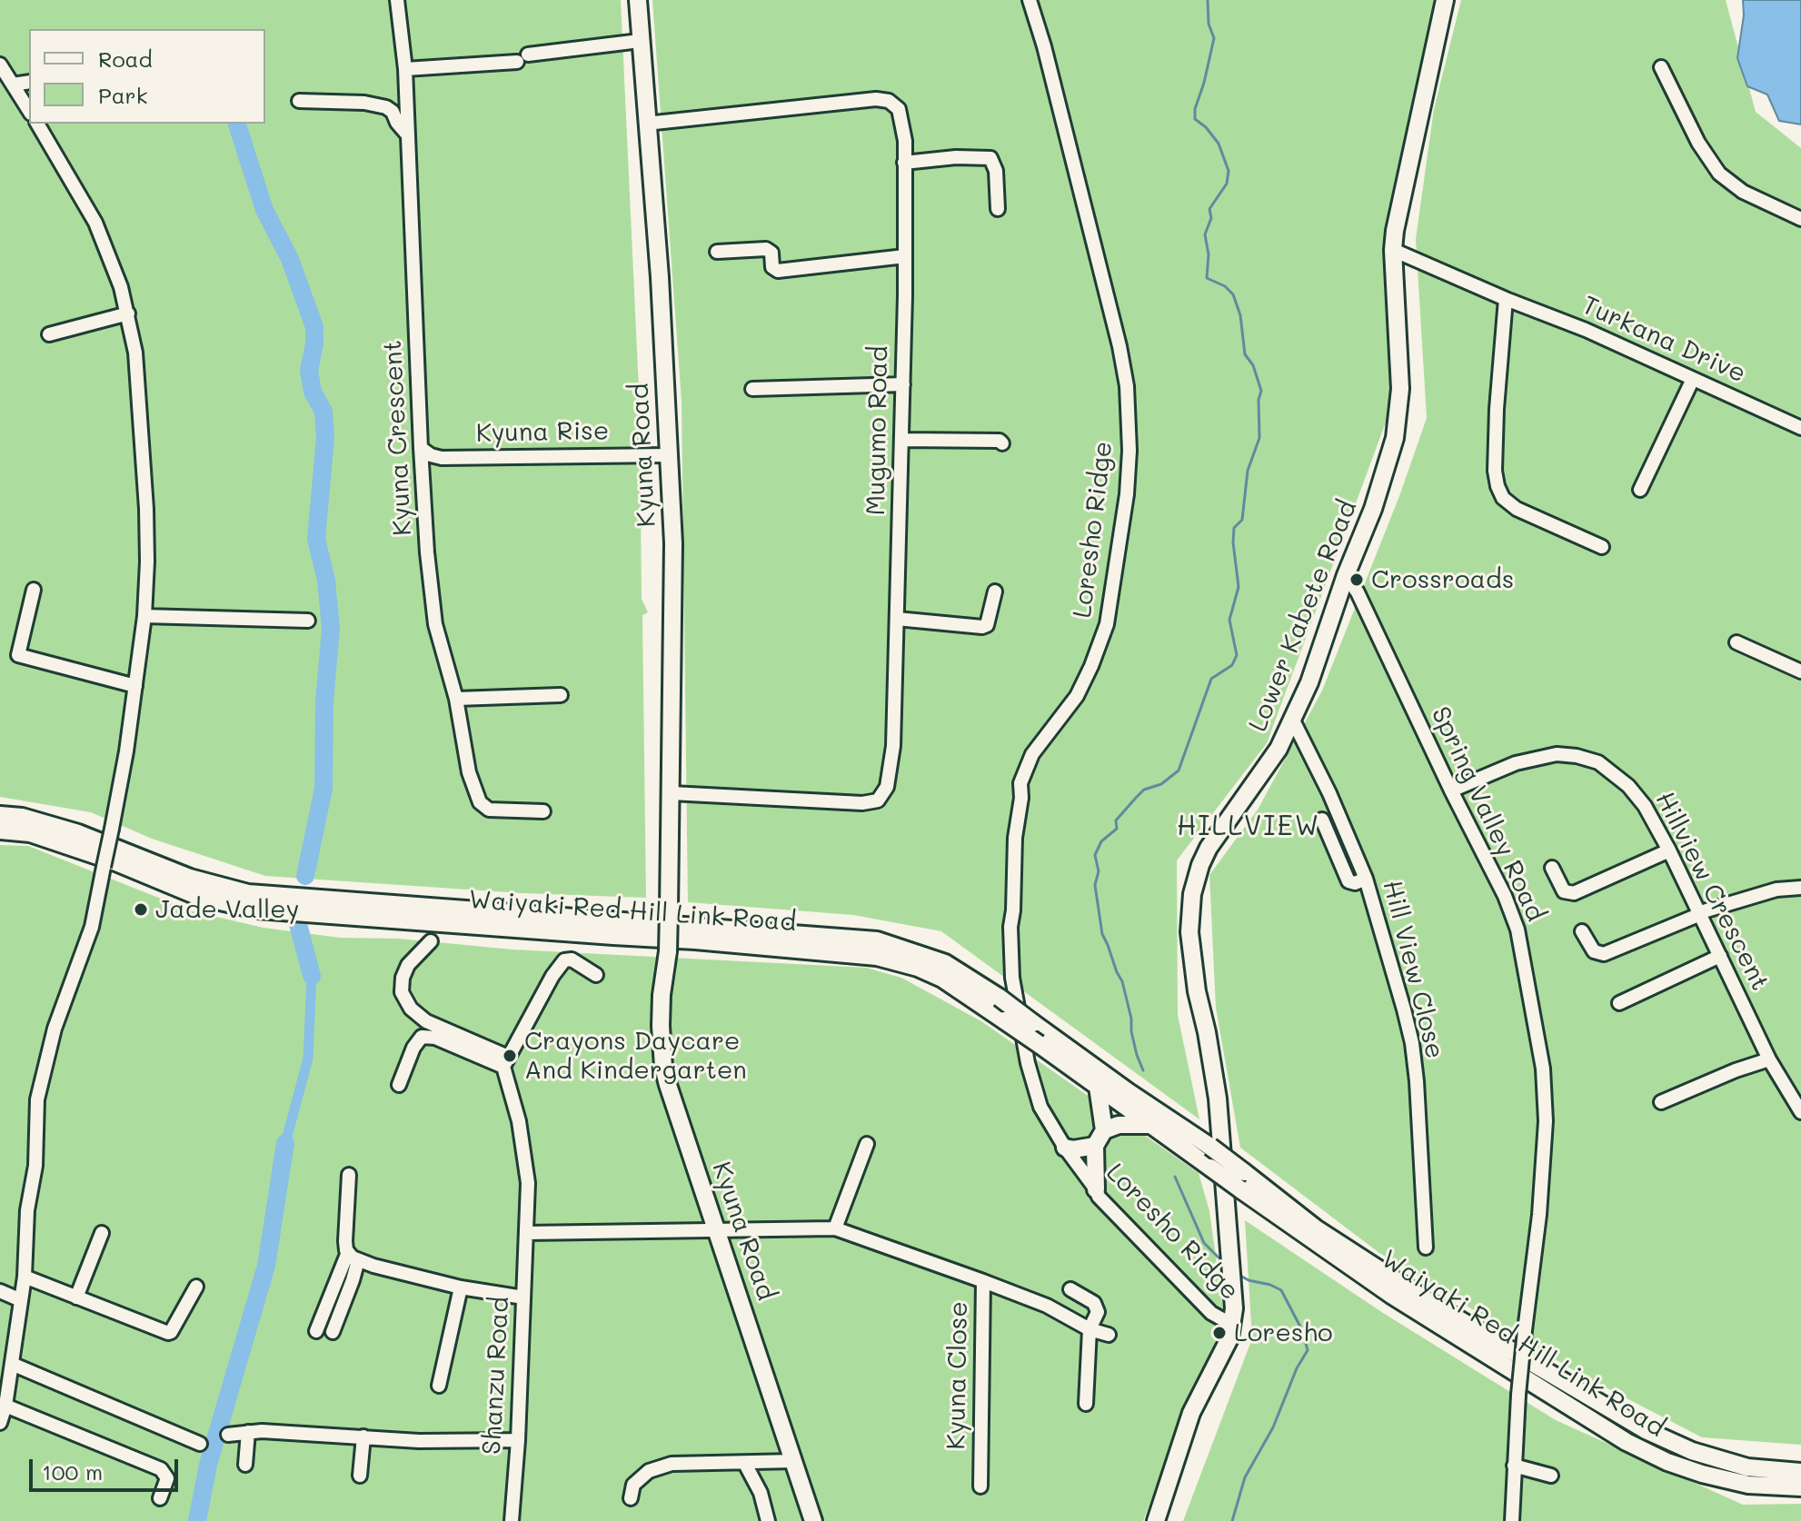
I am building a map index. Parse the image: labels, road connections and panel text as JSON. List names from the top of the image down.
{
  "streets": {
    "main road": ["Kyuna Road", "Lower Kabete Road", "Waiyaki Red Hill Link Road"],
    "street": [
      "Turkana Drive",
      "Mugumo Road",
      "Kyuna Rise",
      "Kyuna Crescent",
      "Loresho Ridge",
      "Spring Valley Road",
      "Hillview Crescent",
      "Hill View Close",
      "Shanzu Road",
      "Kyuna Close"
    ]
  },
  "crossings": [
    ["Turkana Drive", "Lower Kabete Road"],
    ["Mugumo Road", "Kyuna Road"],
    ["Kyuna Rise", "Kyuna Crescent"],
    ["Kyuna Rise", "Kyuna Road"],
    ["Kyuna Road", "Kyuna Close"],
    ["Loresho Ridge", "Lower Kabete Road"],
    ["Lower Kabete Road", "Spring Valley Road"],
    ["Lower Kabete Road", "Hill View Close"],
    ["Spring Valley Road", "Hillview Crescent"]
  ],
  "districts": ["HILLVIEW"],
  "places": [
    "Crossroads",
    "Jade Valley",
    "Crayons Daycare And Kindergarten",
    "Loresho"
  ],
  "legend": ["Road", "Park"],
  "scale_bar": "100 m"
}
